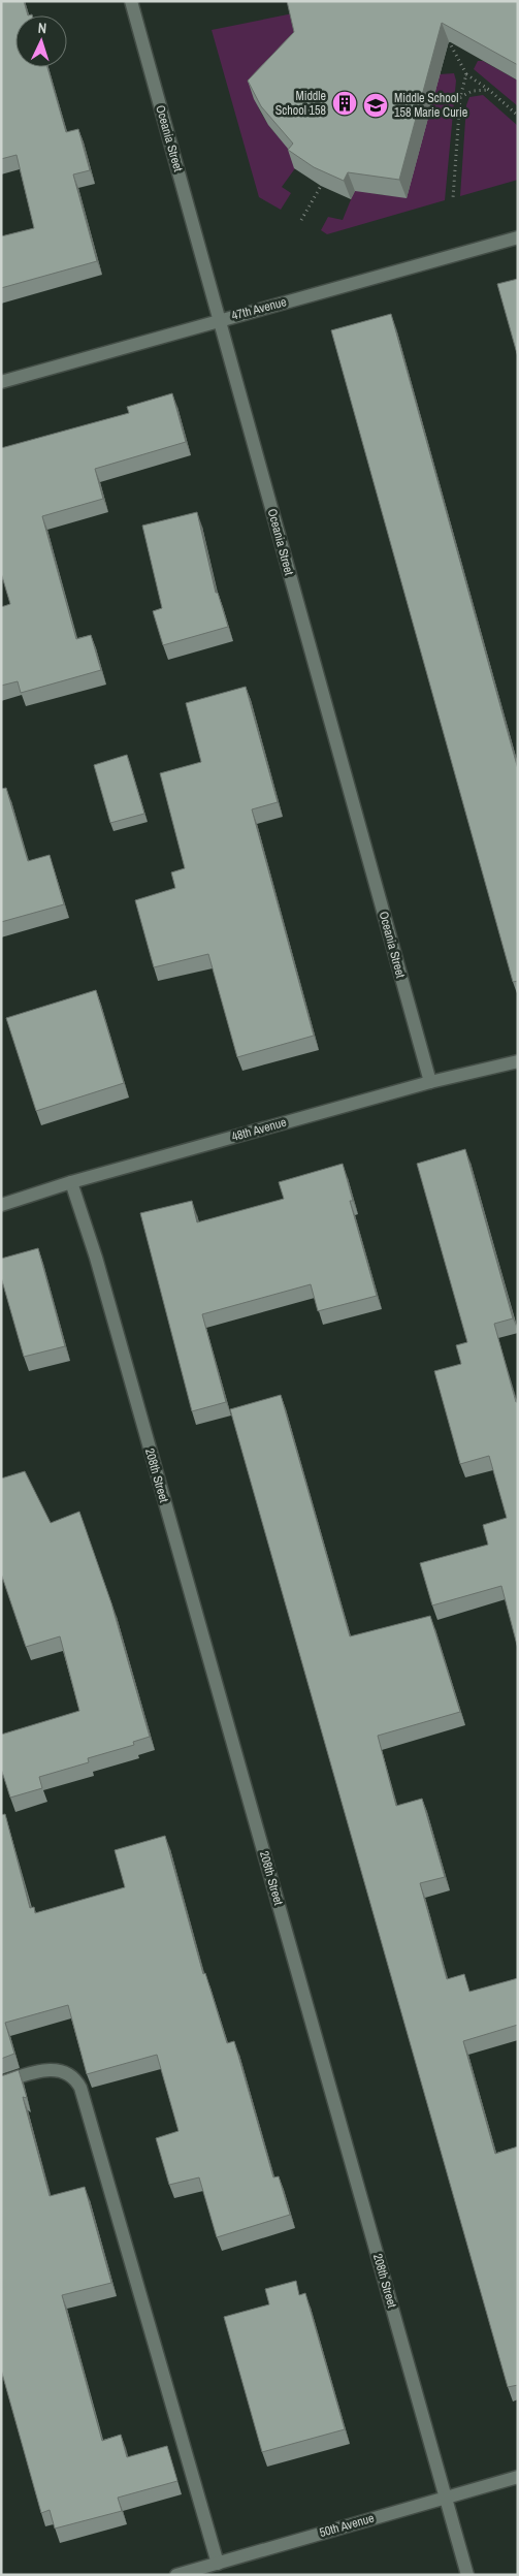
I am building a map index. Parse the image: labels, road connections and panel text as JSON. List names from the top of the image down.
{
  "streets": {
    "street": [
      "Oceania Street",
      "47th Avenue",
      "48th Avenue",
      "208th Street",
      "50th Avenue"
    ]
  },
  "crossings": [
    ["Oceania Street", "47th Avenue"],
    ["Oceania Street", "48th Avenue"],
    ["48th Avenue", "208th Street"],
    ["208th Street", "50th Avenue"]
  ],
  "places": {
    "building": ["Middle School 158"],
    "school or university": ["Middle School 158 Marie Curie"]
  },
  "north": "top"
}
